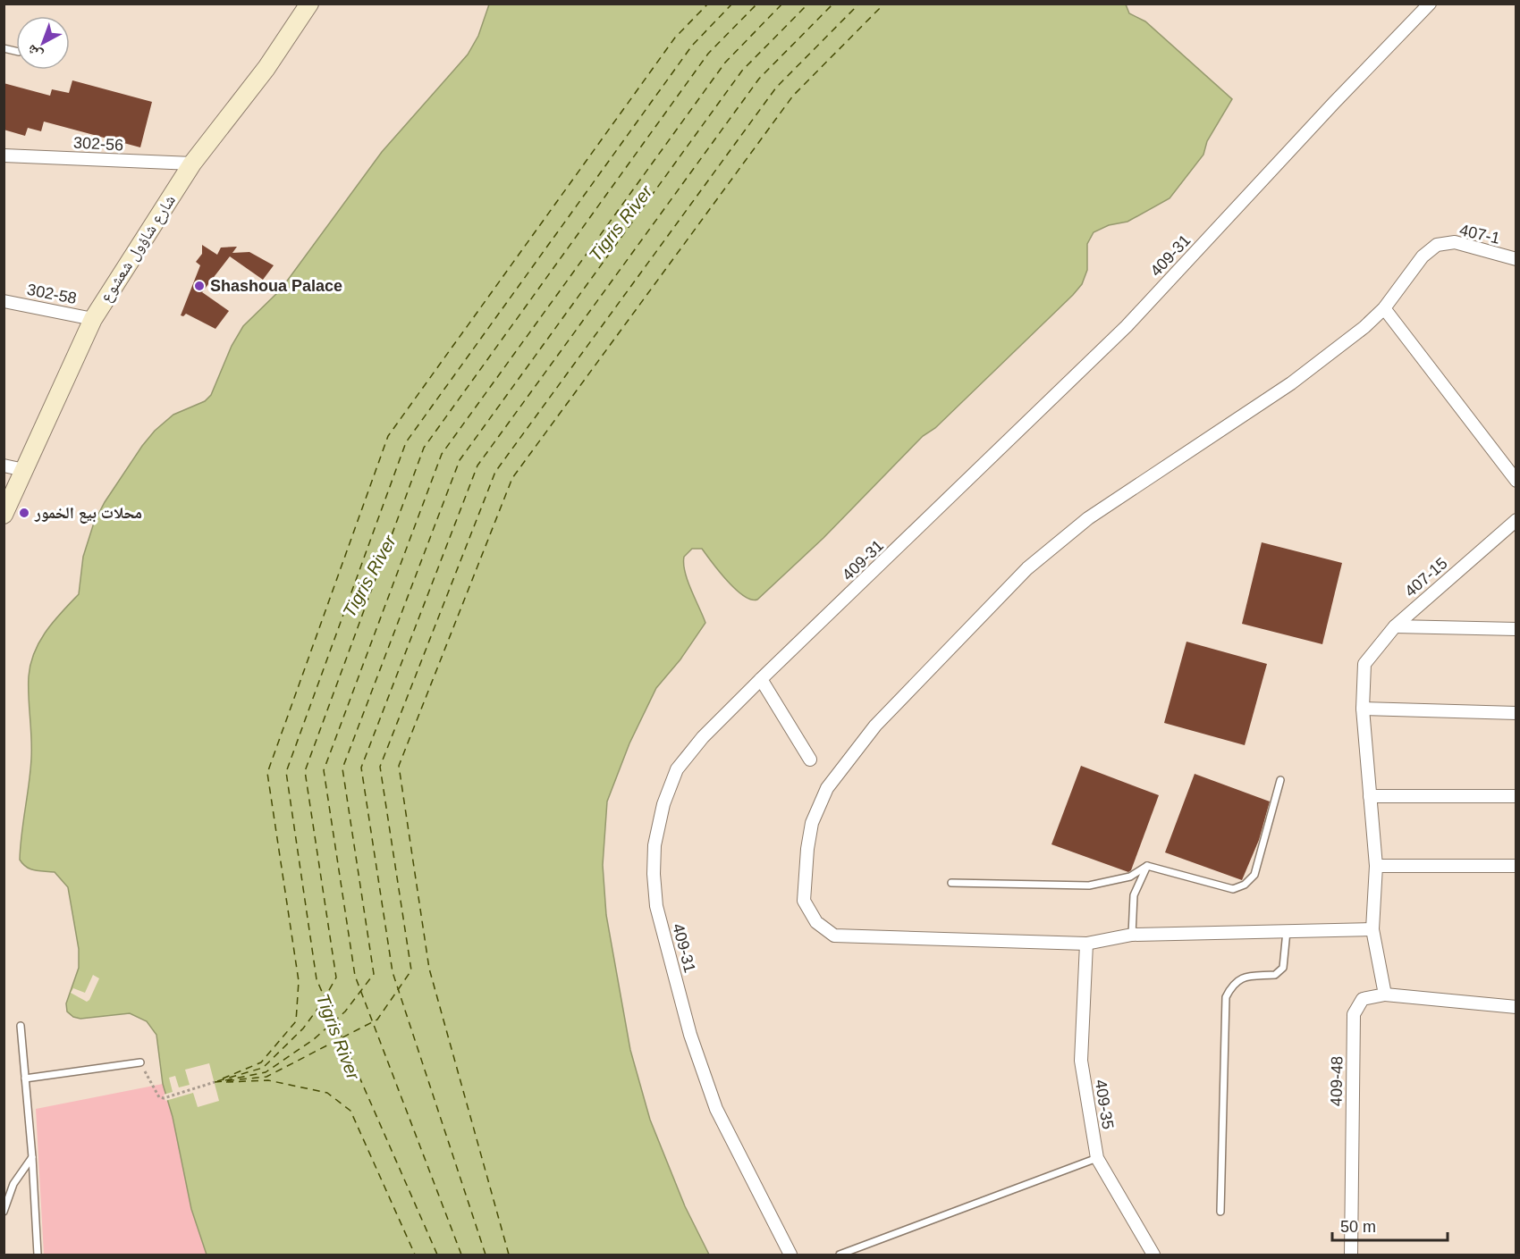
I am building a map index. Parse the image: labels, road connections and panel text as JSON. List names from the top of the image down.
{
  "streets": {
    "street": [
      "302-56",
      "407-1",
      "شارع شاؤول شعشوع",
      "409-31",
      "302-58",
      "407-15",
      "409-48",
      "409-35"
    ]
  },
  "crossings": [
    ["302-56", "شارع شاؤول شعشوع"],
    ["شارع شاؤول شعشوع", "302-58"]
  ],
  "water": ["Tigris River"],
  "places": ["Shashoua Palace", "محلات بيع الخمور"],
  "scale_bar": "50 m",
  "north": "bottom left"
}
